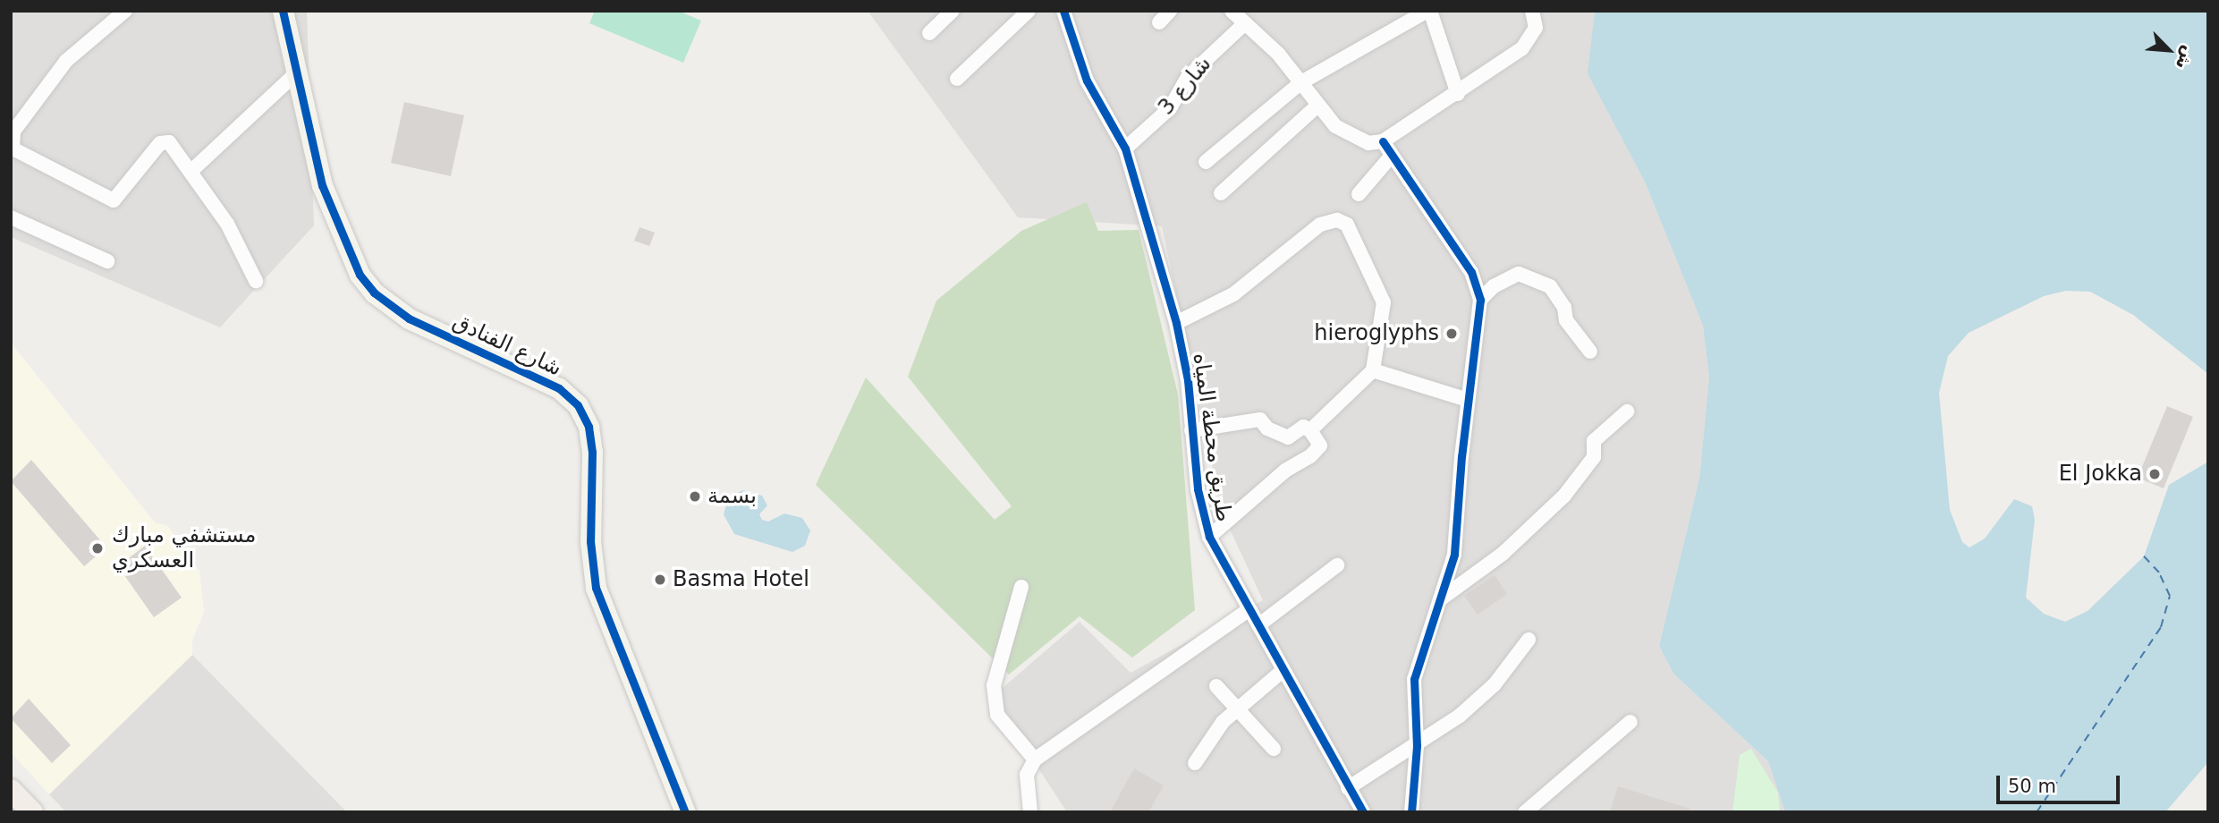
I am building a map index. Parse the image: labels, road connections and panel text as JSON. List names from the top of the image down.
{
  "streets": {
    "street": ["شارع 3", "شارع الفنادق", "طريق محطة المياه"]
  },
  "crossings": [
    ["شارع 3", "طريق محطة المياه"]
  ],
  "places": [
    "hieroglyphs",
    "El Jokka",
    "بسمة",
    "مستشفي مبارك العسكري",
    "Basma Hotel"
  ],
  "scale_bar": "50 m",
  "north": "bottom right"
}
